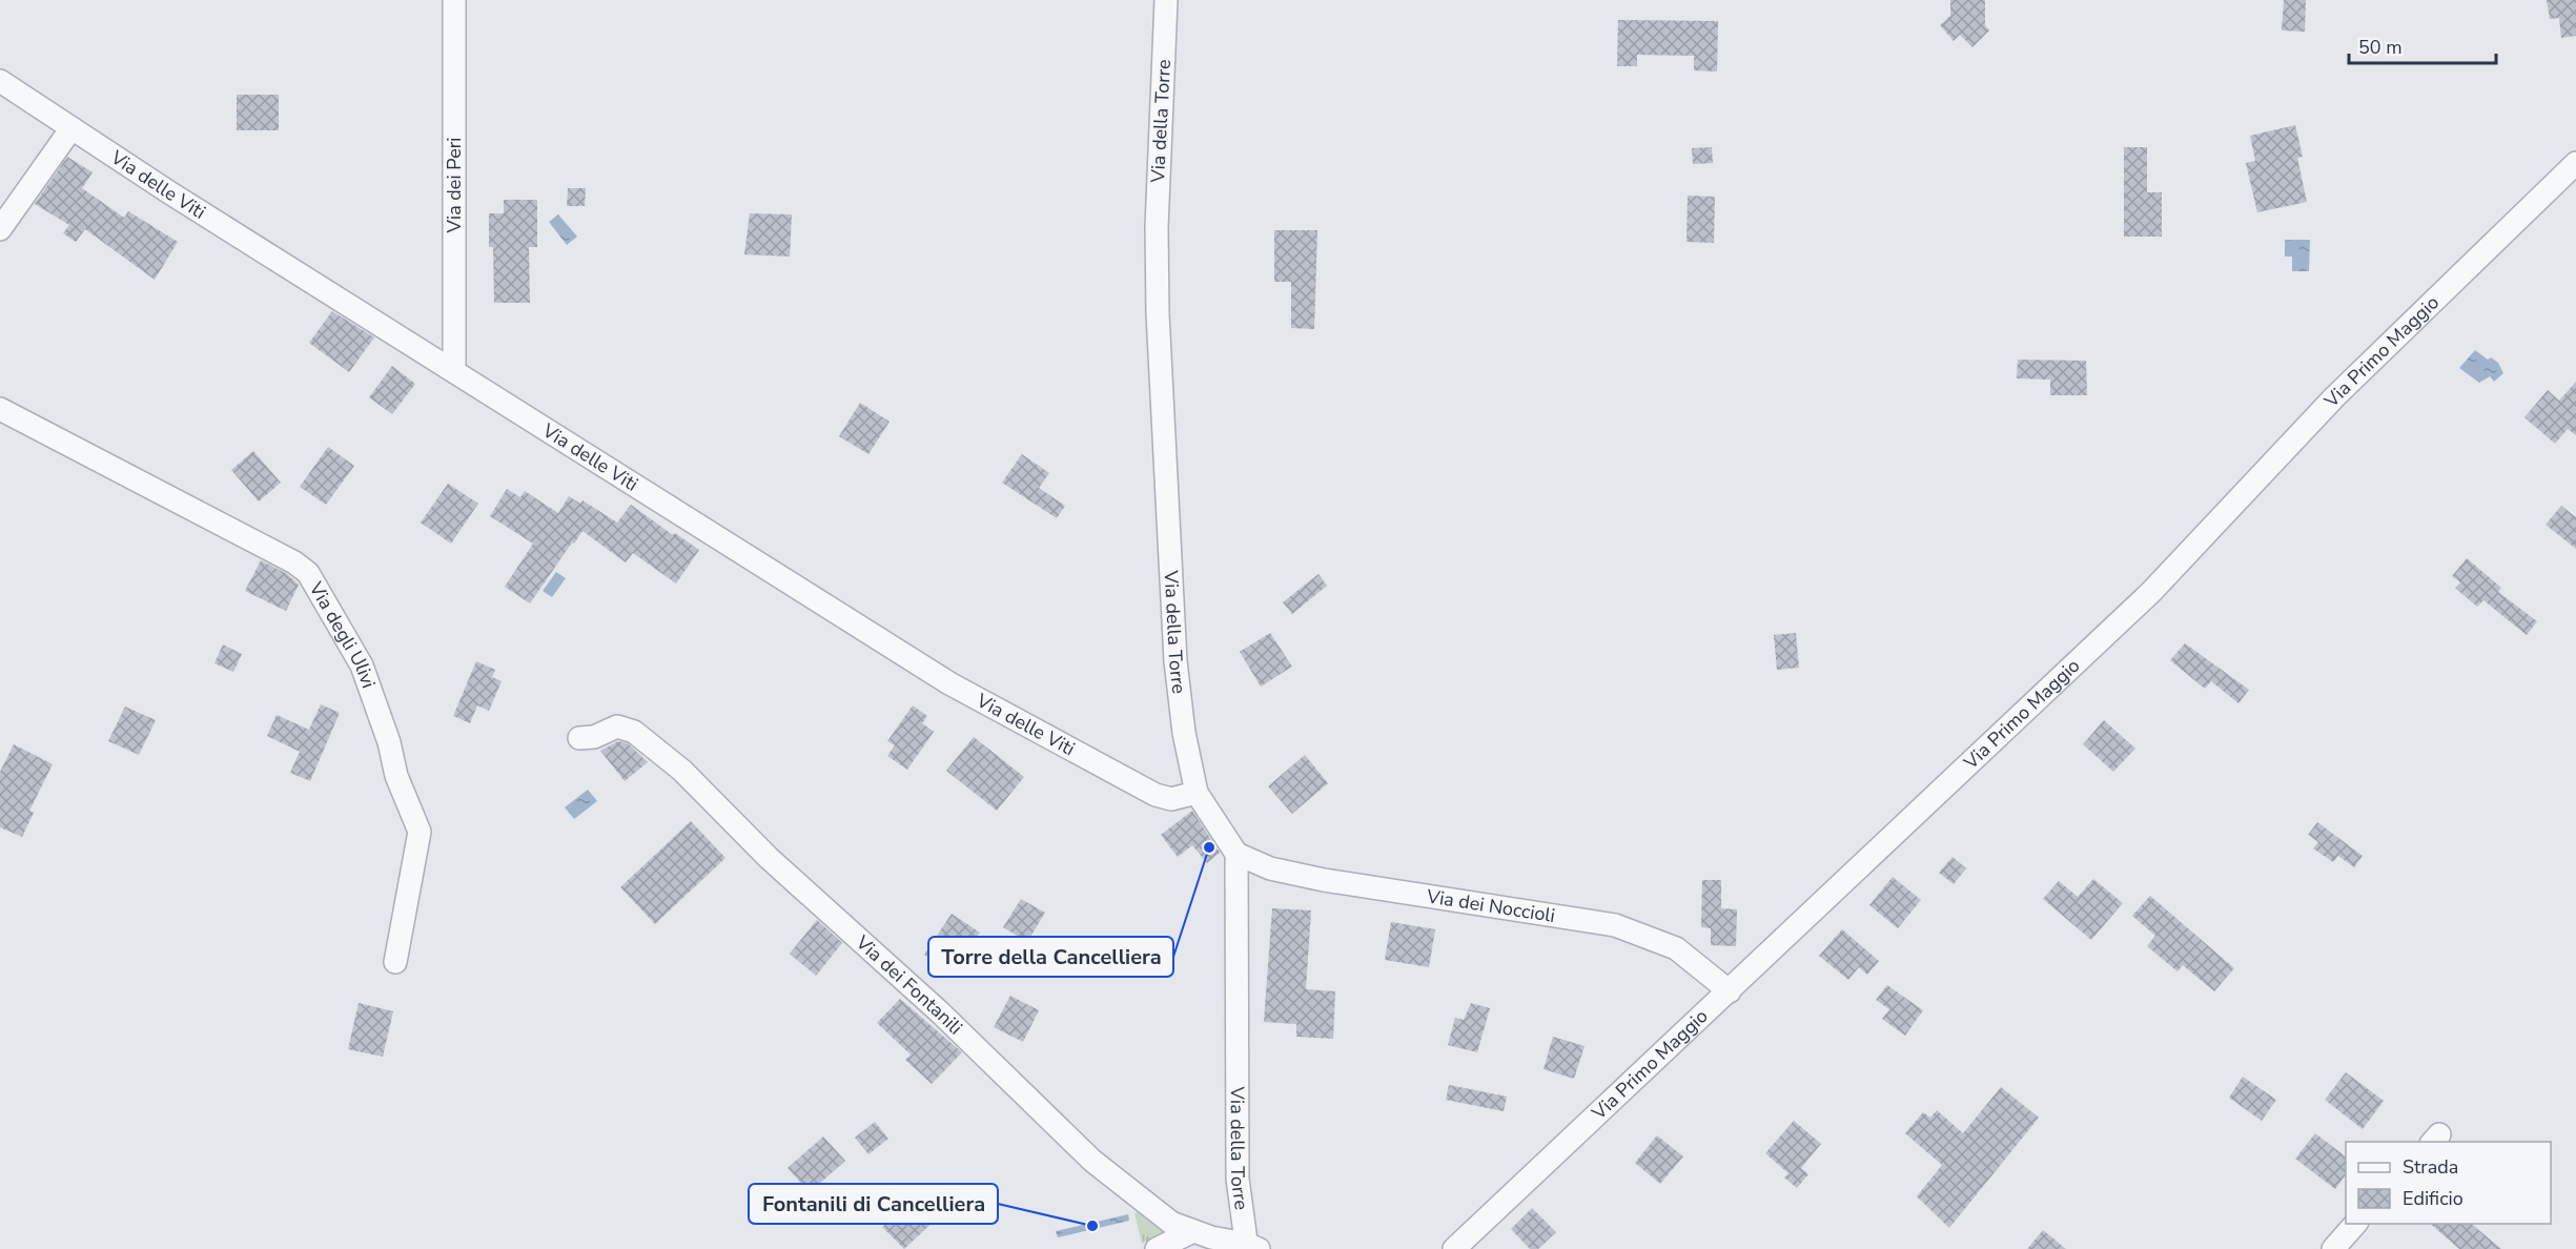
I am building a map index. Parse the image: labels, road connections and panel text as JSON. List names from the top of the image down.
{
  "streets": {
    "street": [
      "Via della Torre",
      "Via delle Viti",
      "Via dei Peri",
      "Via Primo Maggio",
      "Via degli Ulivi",
      "Via dei Noccioli",
      "Via dei Fontanili"
    ]
  },
  "crossings": [
    ["Via della Torre", "Via delle Viti"],
    ["Via della Torre", "Via dei Noccioli"],
    ["Via della Torre", "Via dei Fontanili"],
    ["Via delle Viti", "Via dei Peri"],
    ["Via Primo Maggio", "Via dei Noccioli"]
  ],
  "places": ["Torre della Cancelliera", "Fontanili di Cancelliera"],
  "legend": ["Strada", "Edificio"],
  "scale_bar": "50 m"
}
